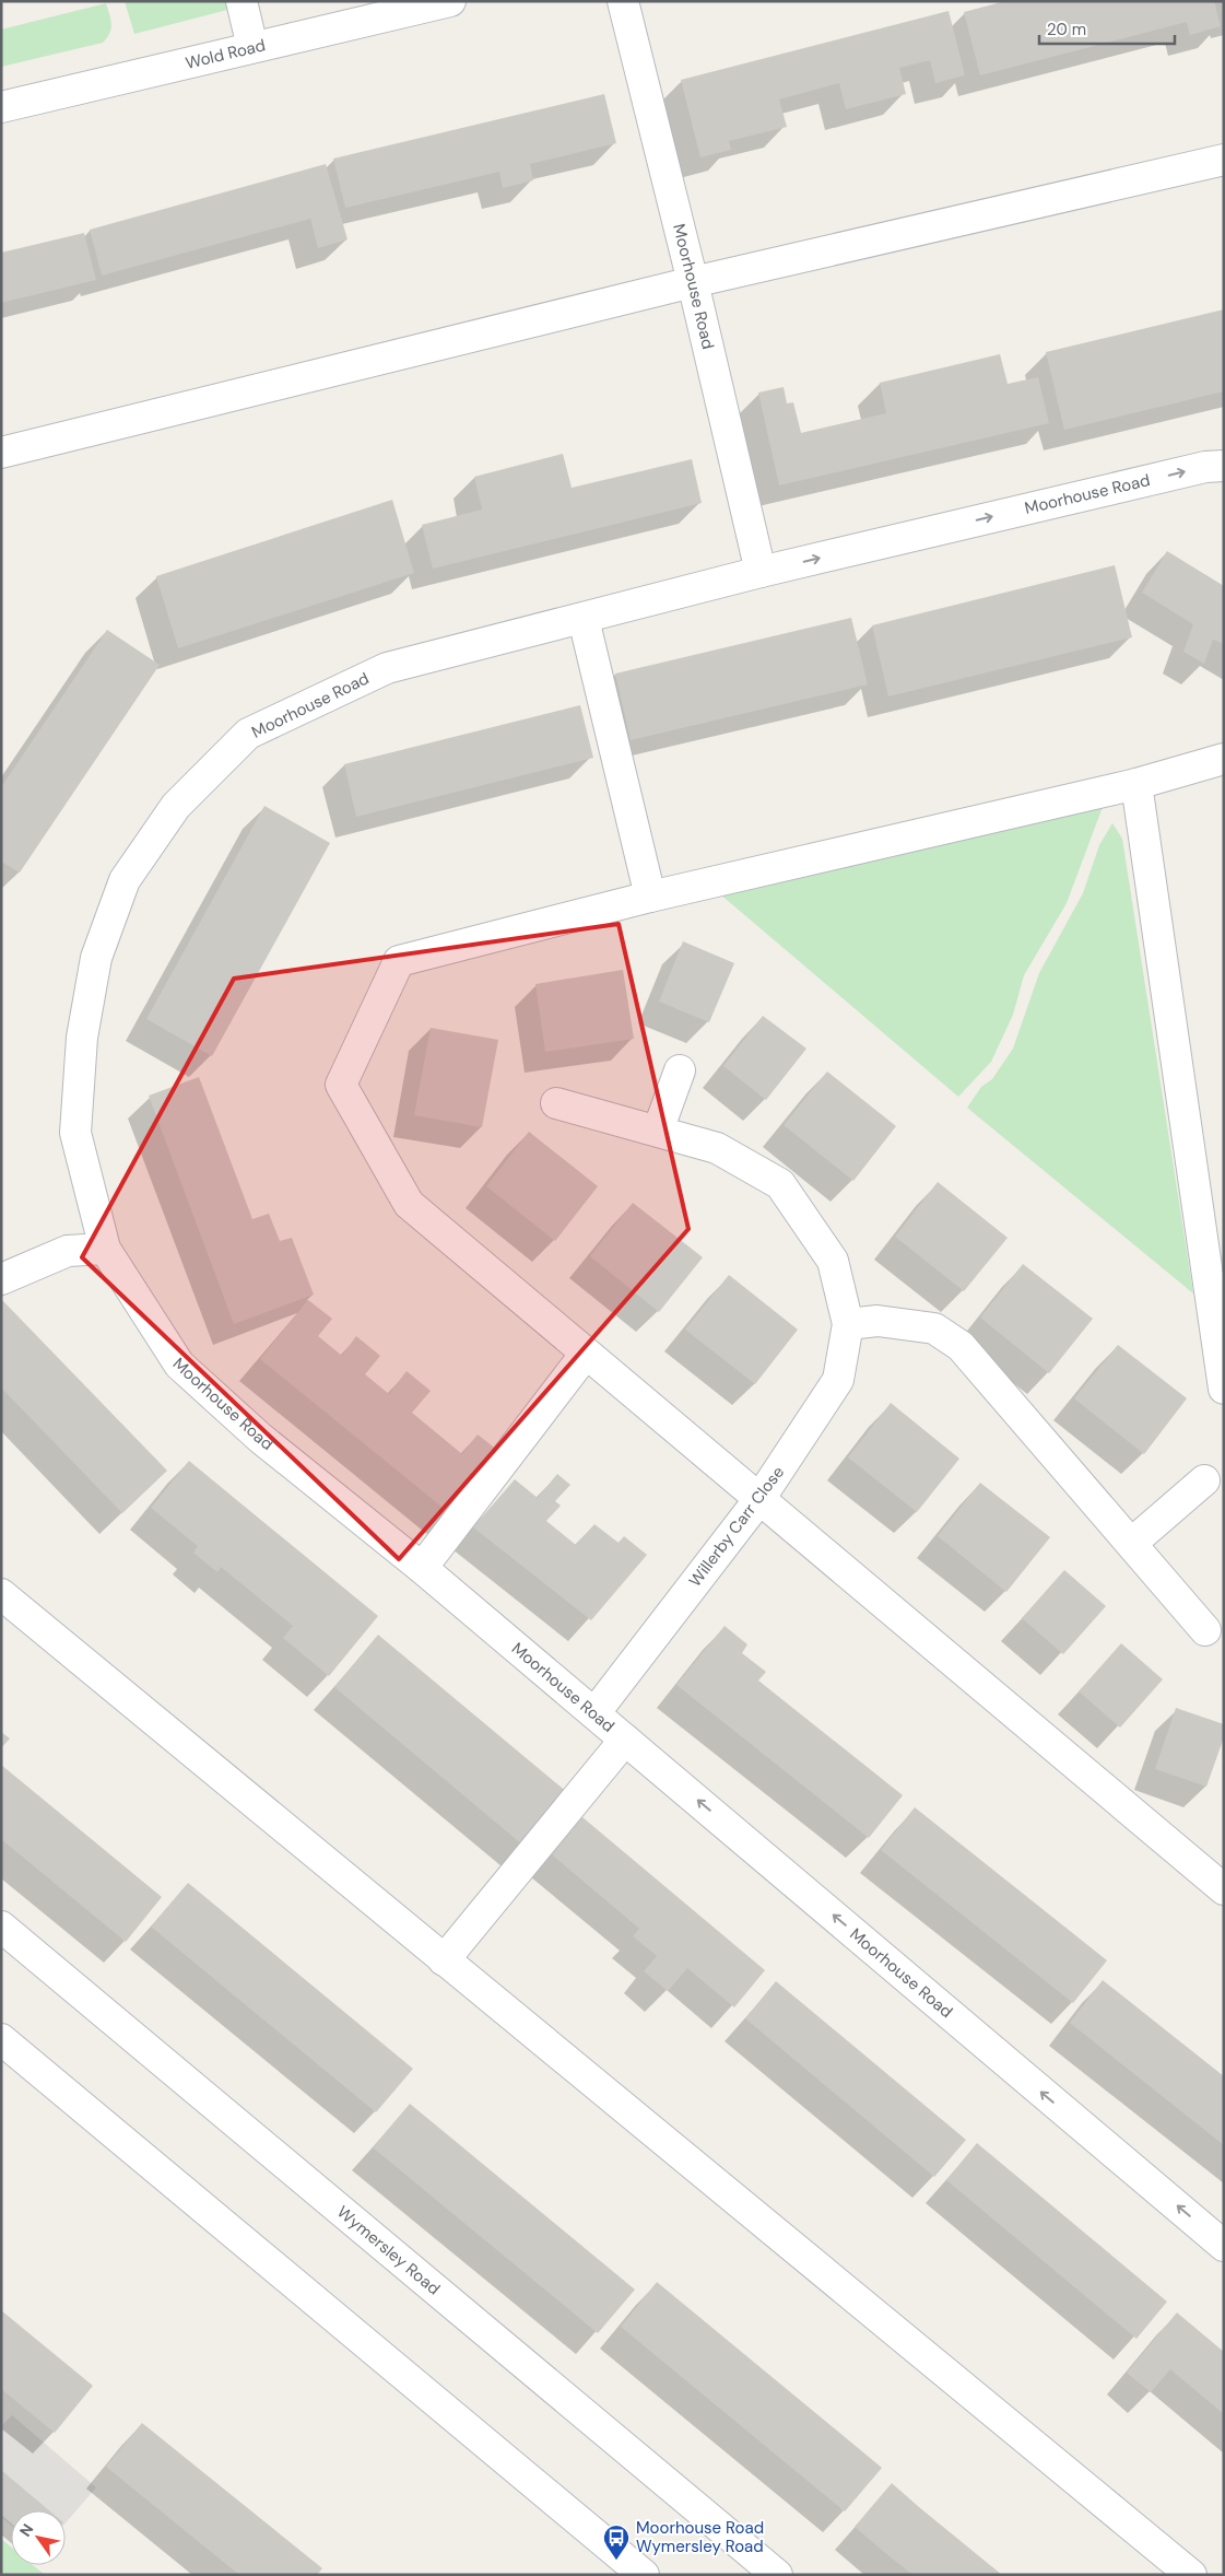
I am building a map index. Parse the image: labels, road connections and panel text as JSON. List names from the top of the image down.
{
  "streets": {
    "street": [
      "Wold Road",
      "Moorhouse Road",
      "Willerby Carr Close",
      "Wymersley Road"
    ]
  },
  "crossings": [
    ["Moorhouse Road", "Willerby Carr Close"]
  ],
  "places": {
    "bus stop": ["Moorhouse Road Wymersley Road"]
  },
  "scale_bar": "20 m",
  "north": "top left"
}
